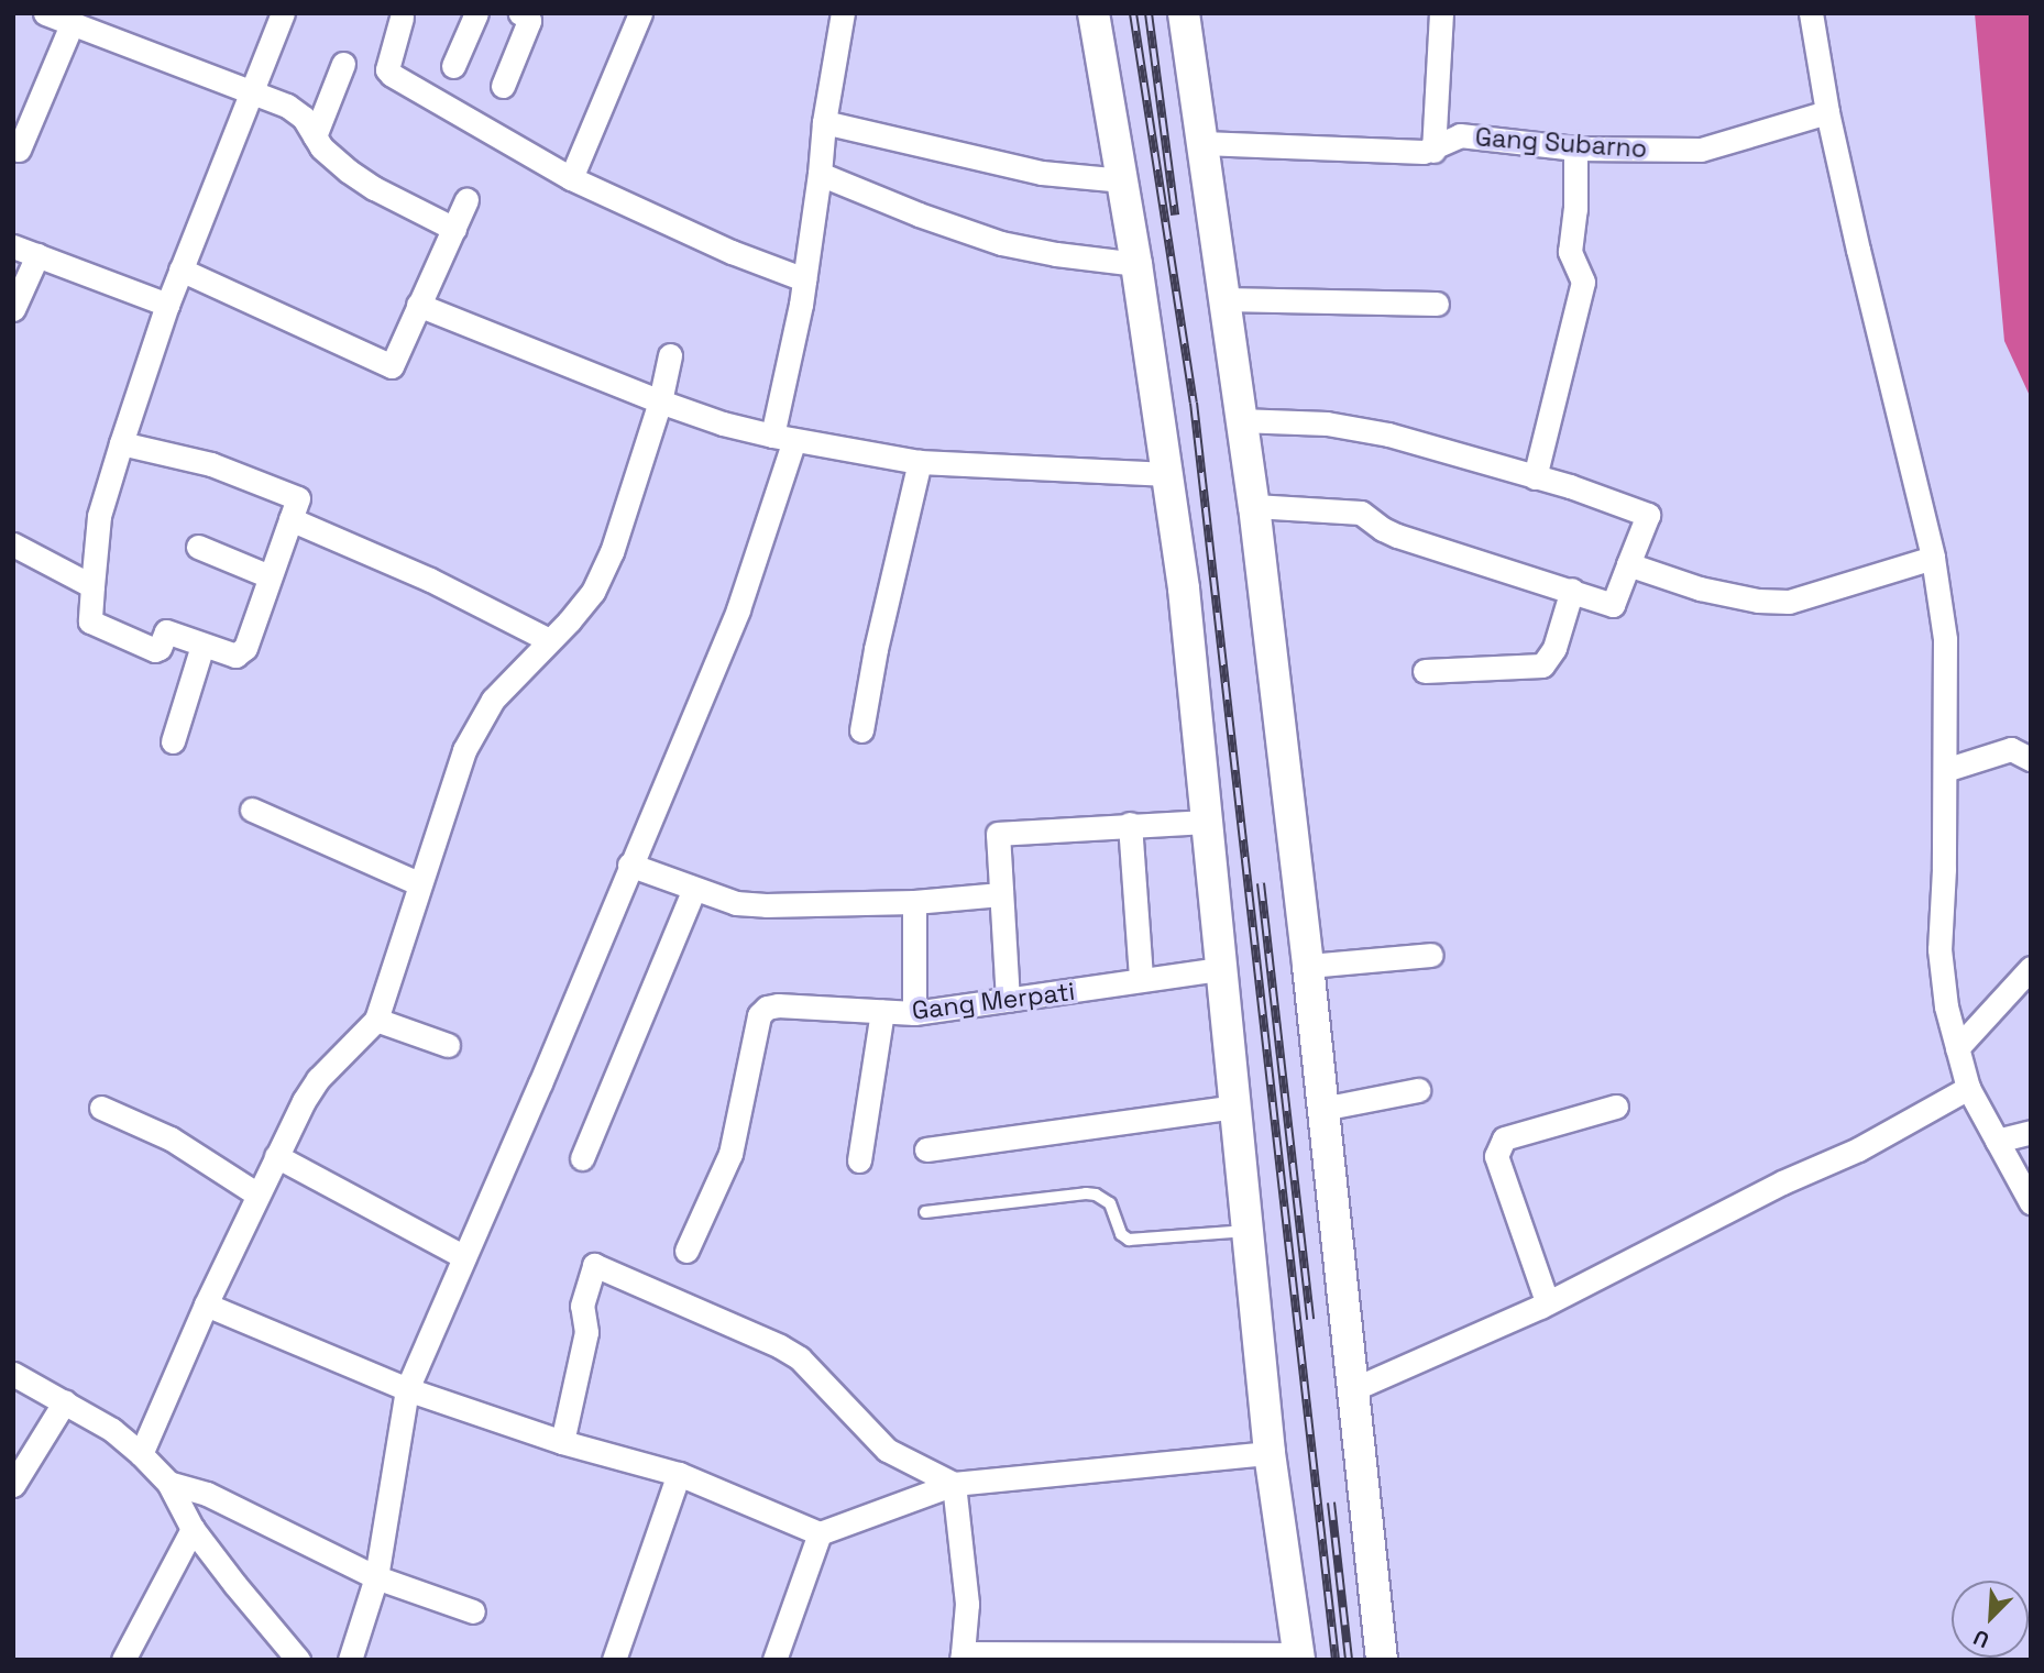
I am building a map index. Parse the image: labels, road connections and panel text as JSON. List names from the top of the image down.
{
  "streets": {
    "street": ["Gang Subarno", "Gang Merpati"]
  },
  "north": "bottom left"
}
